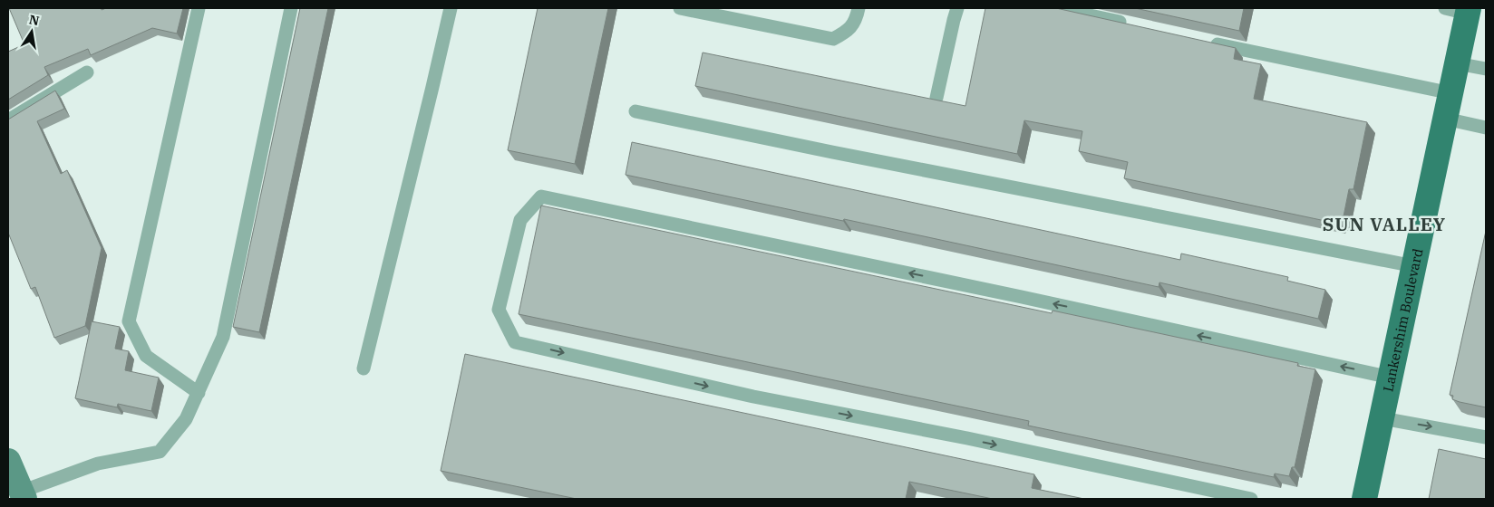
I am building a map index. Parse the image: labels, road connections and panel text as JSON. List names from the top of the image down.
{
  "streets": {
    "main road": ["Lankershim Boulevard"]
  },
  "districts": ["SUN VALLEY"],
  "north": "top"
}
